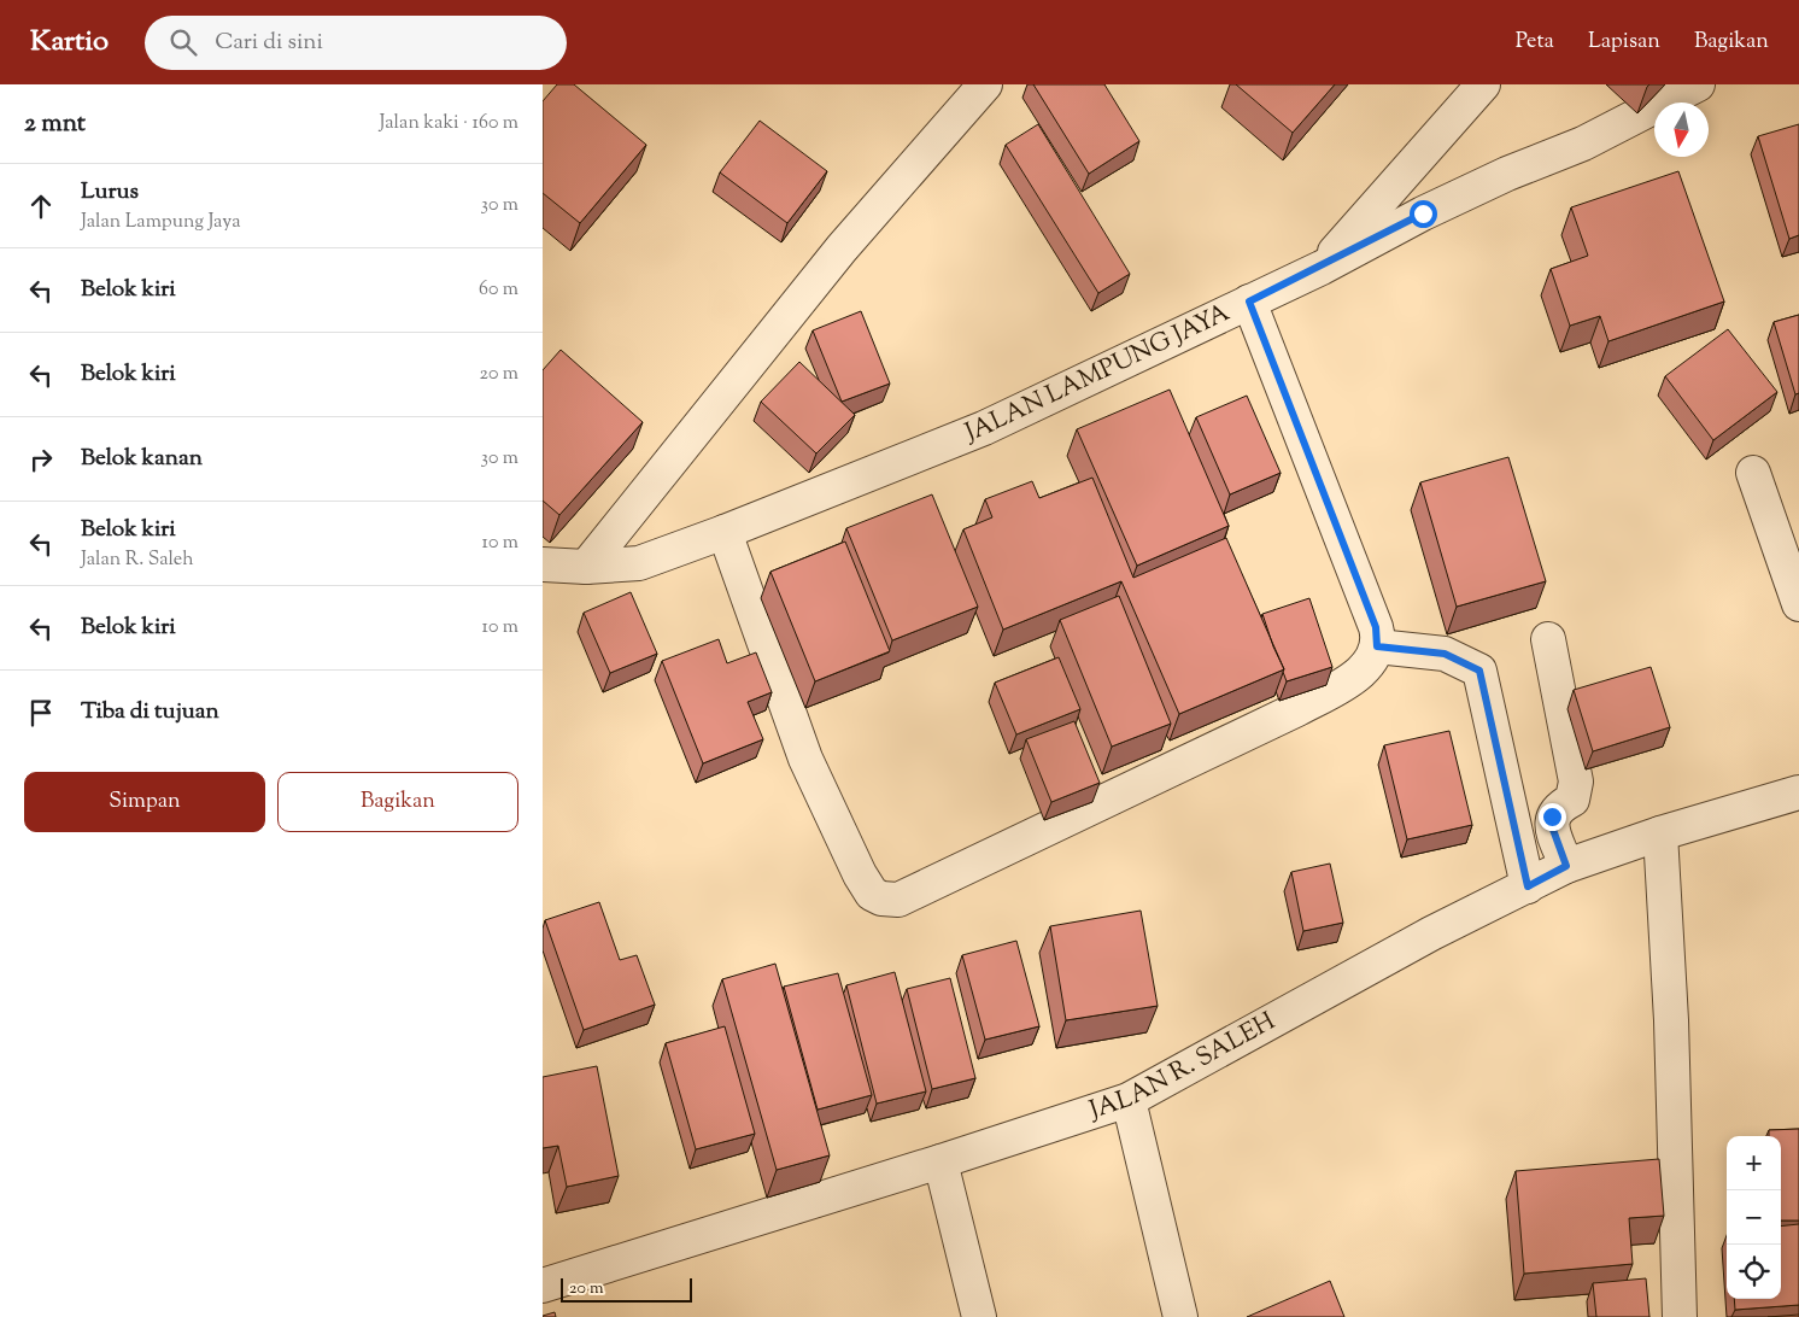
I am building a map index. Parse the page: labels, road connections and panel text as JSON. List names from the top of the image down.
{
  "streets": {
    "street": ["JALAN LAMPUNG JAYA", "JALAN R. SALEH"]
  },
  "scale_bar": "20 m",
  "north": "bottom",
  "page": {
    "header": "Kartio",
    "search": "Cari di sini",
    "nav": ["Peta", "Lapisan", "Bagikan"],
    "heading": ["2 mnt", "Jalan kaki · 160 m"],
    "list": [
      ["Lurus", "Jalan Lampung Jaya", "30 m"],
      ["Belok kiri", "60 m"],
      ["Belok kiri", "20 m"],
      ["Belok kanan", "30 m"],
      ["Belok kiri", "Jalan R. Saleh", "10 m"],
      ["Belok kiri", "10 m"],
      "Tiba di tujuan"
    ],
    "buttons": ["Simpan", "Bagikan"],
    "map_buttons": ["+", "−"],
    "scale": "20 m"
  }
}
